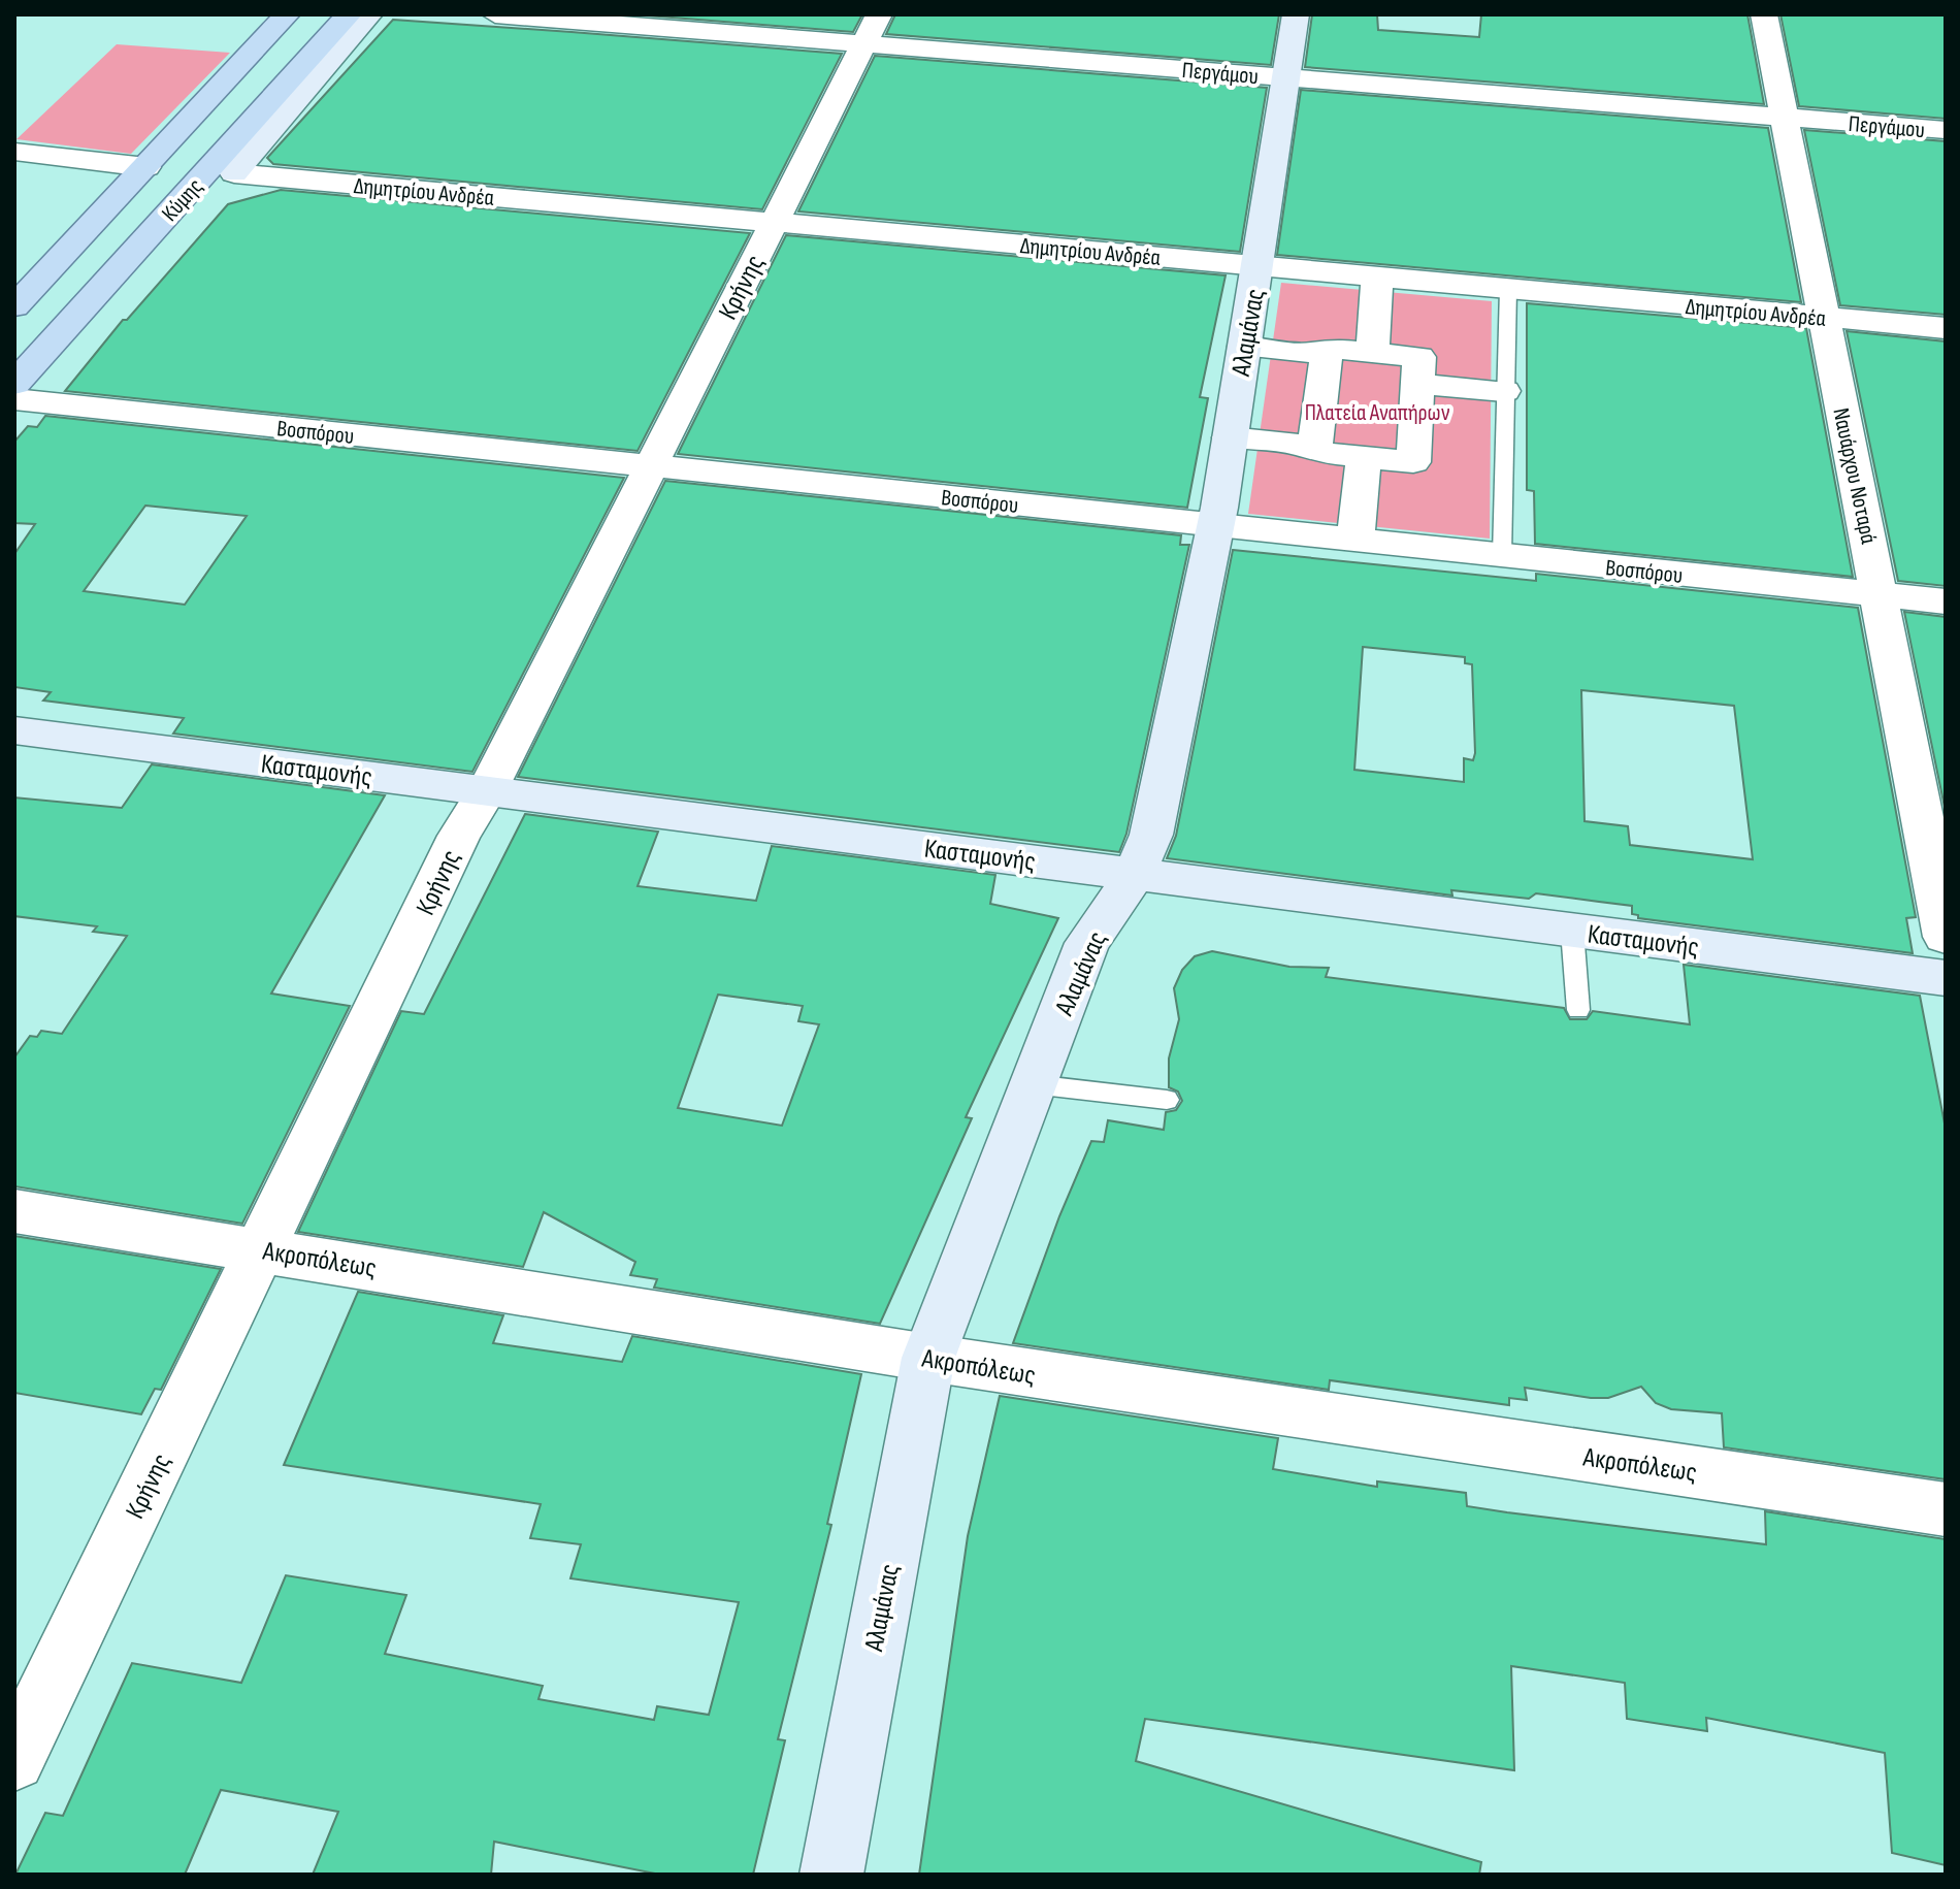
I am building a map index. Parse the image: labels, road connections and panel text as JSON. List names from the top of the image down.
{
  "streets": {
    "main road": ["Κύμης"],
    "street": [
      "Περγάμου",
      "Δημητρίου Ανδρέα",
      "Κρήνης",
      "Αλαμάνας",
      "Βοσπόρου",
      "Ναυάρχου Νοταρά",
      "Κασταμονής",
      "Ακροπόλεως"
    ]
  },
  "crossings": [
    ["Περγάμου", "Κρήνης"],
    ["Περγάμου", "Αλαμάνας"],
    ["Περγάμου", "Ναυάρχου Νοταρά"],
    ["Δημητρίου Ανδρέα", "Κύμης"],
    ["Δημητρίου Ανδρέα", "Κρήνης"],
    ["Δημητρίου Ανδρέα", "Αλαμάνας"],
    ["Δημητρίου Ανδρέα", "Ναυάρχου Νοταρά"],
    ["Κρήνης", "Βοσπόρου"],
    ["Κρήνης", "Κασταμονής"],
    ["Κρήνης", "Ακροπόλεως"],
    ["Αλαμάνας", "Βοσπόρου"],
    ["Αλαμάνας", "Κασταμονής"],
    ["Αλαμάνας", "Ακροπόλεως"],
    ["Βοσπόρου", "Ναυάρχου Νοταρά"]
  ],
  "parks": ["Πλατεία Αναπήρων"]
}
